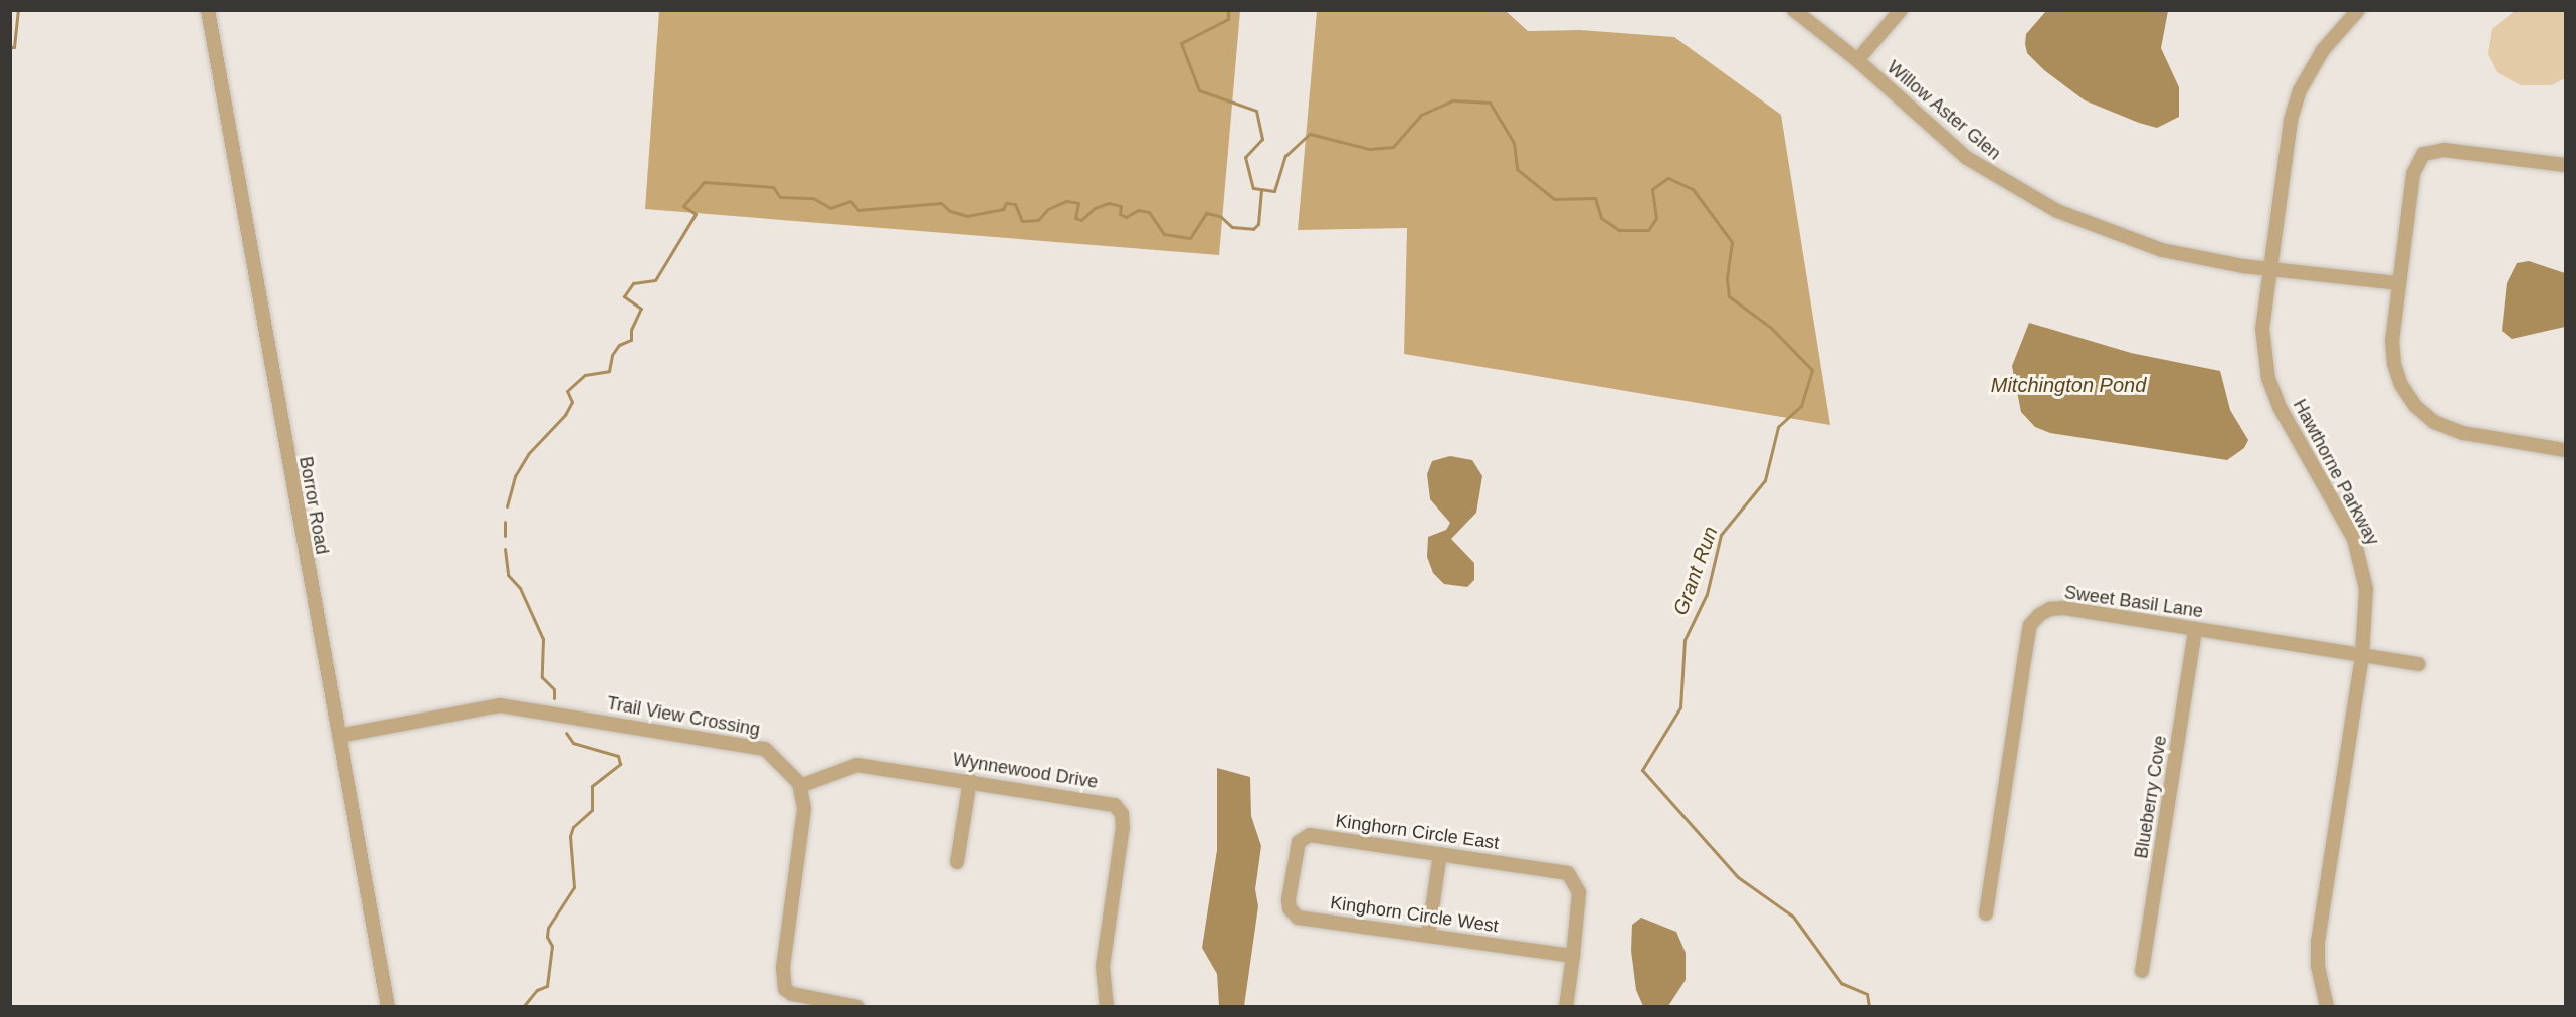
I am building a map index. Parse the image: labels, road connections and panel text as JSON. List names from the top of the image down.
{
  "streets": {
    "street": [
      "Willow Aster Glen",
      "Hawthorne Parkway",
      "Borror Road",
      "Sweet Basil Lane",
      "Trail View Crossing",
      "Wynnewood Drive",
      "Blueberry Cove",
      "Kinghorn Circle East",
      "Kinghorn Circle West"
    ]
  },
  "crossings": [
    ["Willow Aster Glen", "Hawthorne Parkway"],
    ["Hawthorne Parkway", "Sweet Basil Lane"],
    ["Borror Road", "Trail View Crossing"],
    ["Sweet Basil Lane", "Blueberry Cove"],
    ["Trail View Crossing", "Wynnewood Drive"],
    ["Kinghorn Circle East", "Kinghorn Circle West"]
  ],
  "water": ["Mitchington Pond", "Grant Run"]
}
